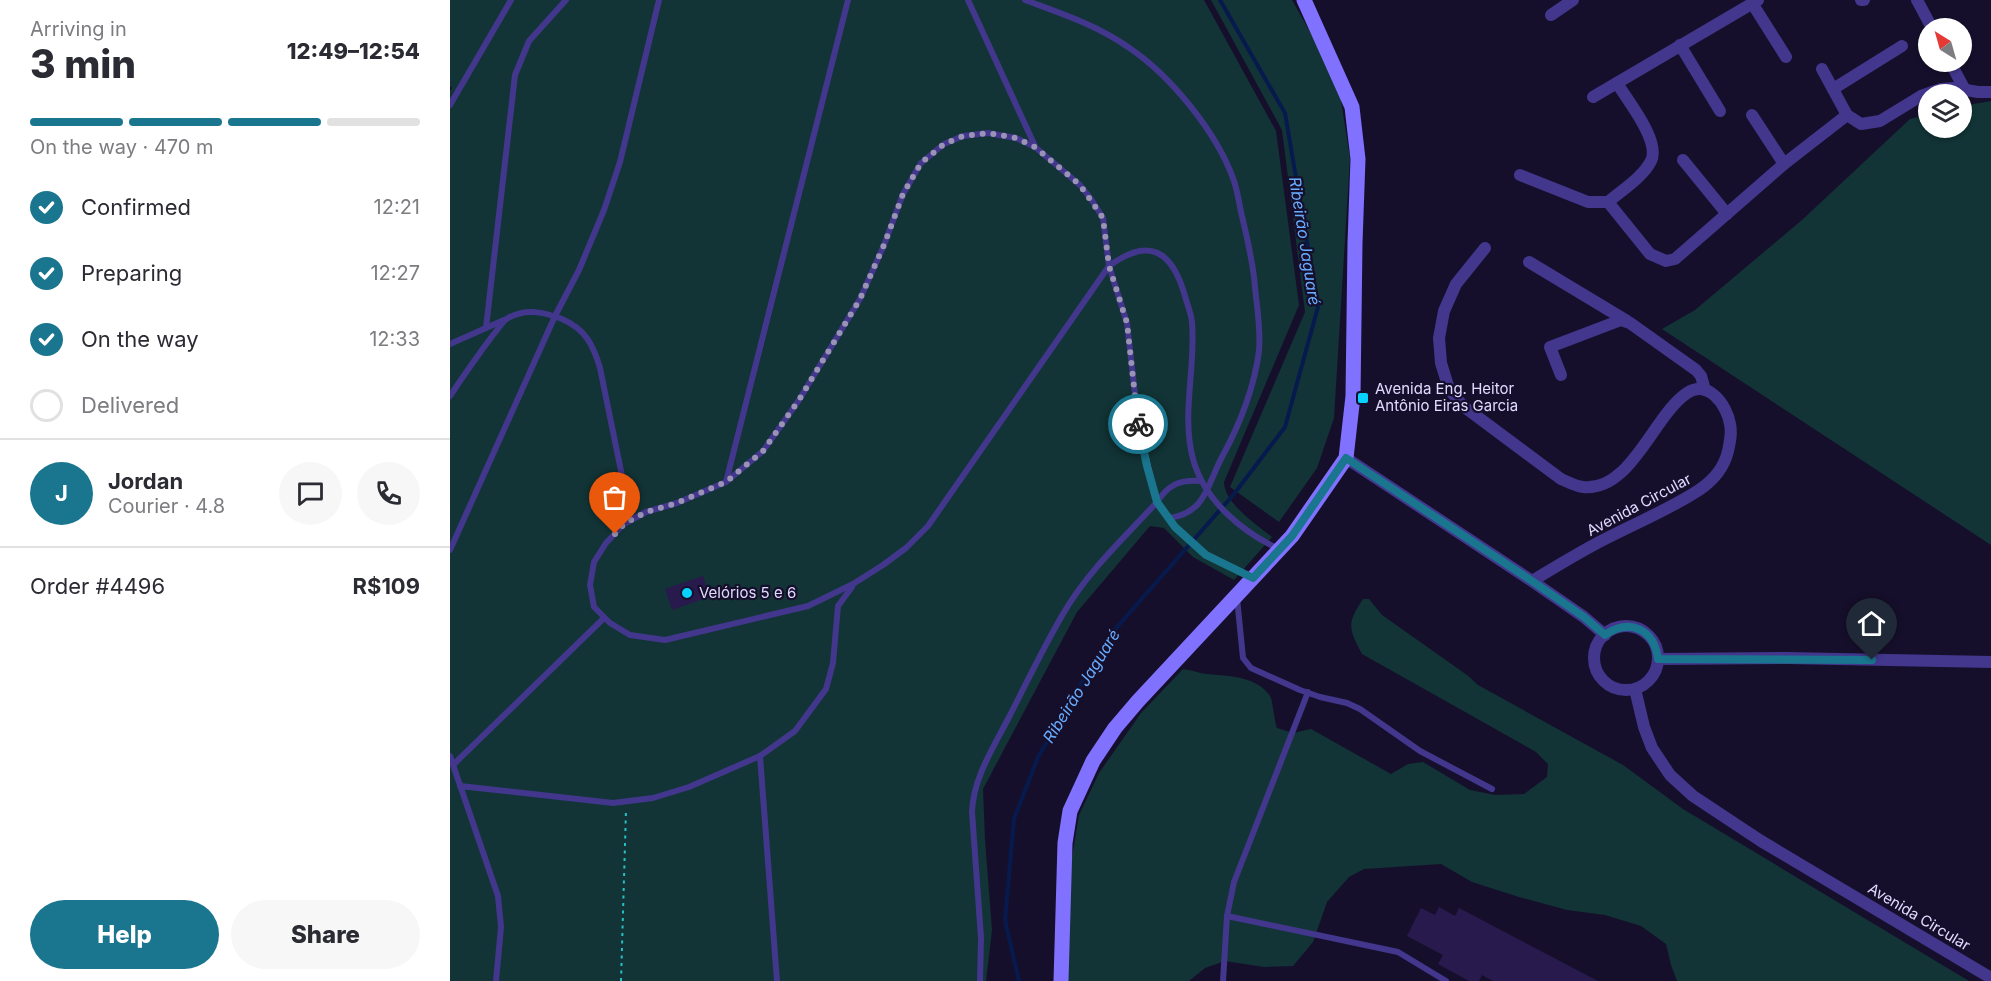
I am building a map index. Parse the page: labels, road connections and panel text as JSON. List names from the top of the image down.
{
  "streets": {
    "street": ["Avenida Circular"]
  },
  "water": ["Ribeirão Jaguaré"],
  "places": {
    "transit": ["Avenida Eng. Heitor Antônio Eiras Garcia"],
    "other": ["Velórios 5 e 6"]
  },
  "north": "top left",
  "page": {
    "heading": ["3 min", "Arriving in", "12:49–12:54"],
    "panel": [
      "Jordan",
      "Courier · 4.8",
      "Order #4496",
      "R$109"
    ],
    "bar": "On the way · 470 m",
    "list": [
      ["Confirmed", "12:21"],
      ["Preparing", "12:27"],
      ["On the way", "12:33"],
      "Delivered"
    ],
    "round": "J",
    "buttons": ["Help", "Share"]
  }
}
